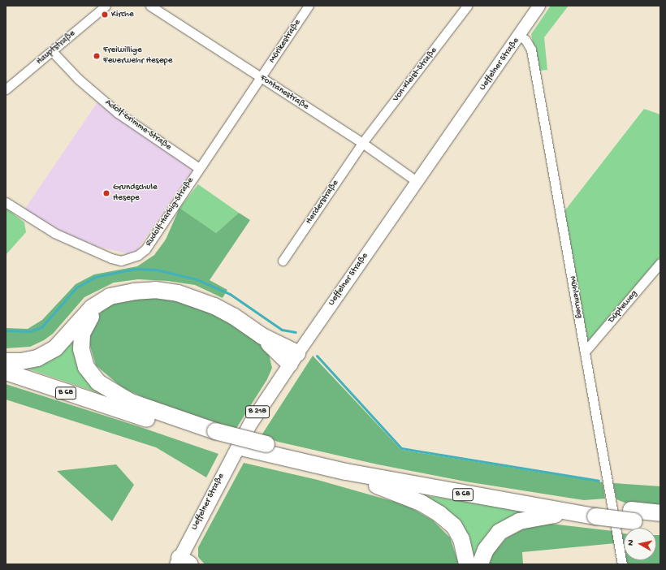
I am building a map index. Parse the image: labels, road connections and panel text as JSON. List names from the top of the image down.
{
  "streets": {
    "highway": ["B 68"],
    "main road": ["Ueffelner Straße", "B 218"],
    "street": [
      "Mörikestraße",
      "Hauptstraße",
      "Von-Kleist-Straße",
      "Fontanestraße",
      "Adolf-Grimme-Straße",
      "Herderstraße",
      "Rudolf-Harbig-Straße",
      "Mühlenweg",
      "Düpteweg"
    ]
  },
  "crossings": [
    ["Mörikestraße", "Fontanestraße"],
    ["Mörikestraße", "Rudolf-Harbig-Straße"],
    ["Hauptstraße", "Adolf-Grimme-Straße"],
    ["Ueffelner Straße", "Fontanestraße"],
    ["Ueffelner Straße", "Mühlenweg"],
    ["Von-Kleist-Straße", "Fontanestraße"],
    ["Von-Kleist-Straße", "Herderstraße"],
    ["Fontanestraße", "Herderstraße"],
    ["Fontanestraße", "Rudolf-Harbig-Straße"],
    ["Adolf-Grimme-Straße", "Rudolf-Harbig-Straße"],
    ["Mühlenweg", "Düpteweg"]
  ],
  "places": ["Kirche", "Freiwillige Feuerwehr Hesepe", "Grundschule Hesepe"],
  "north": "left"
}
